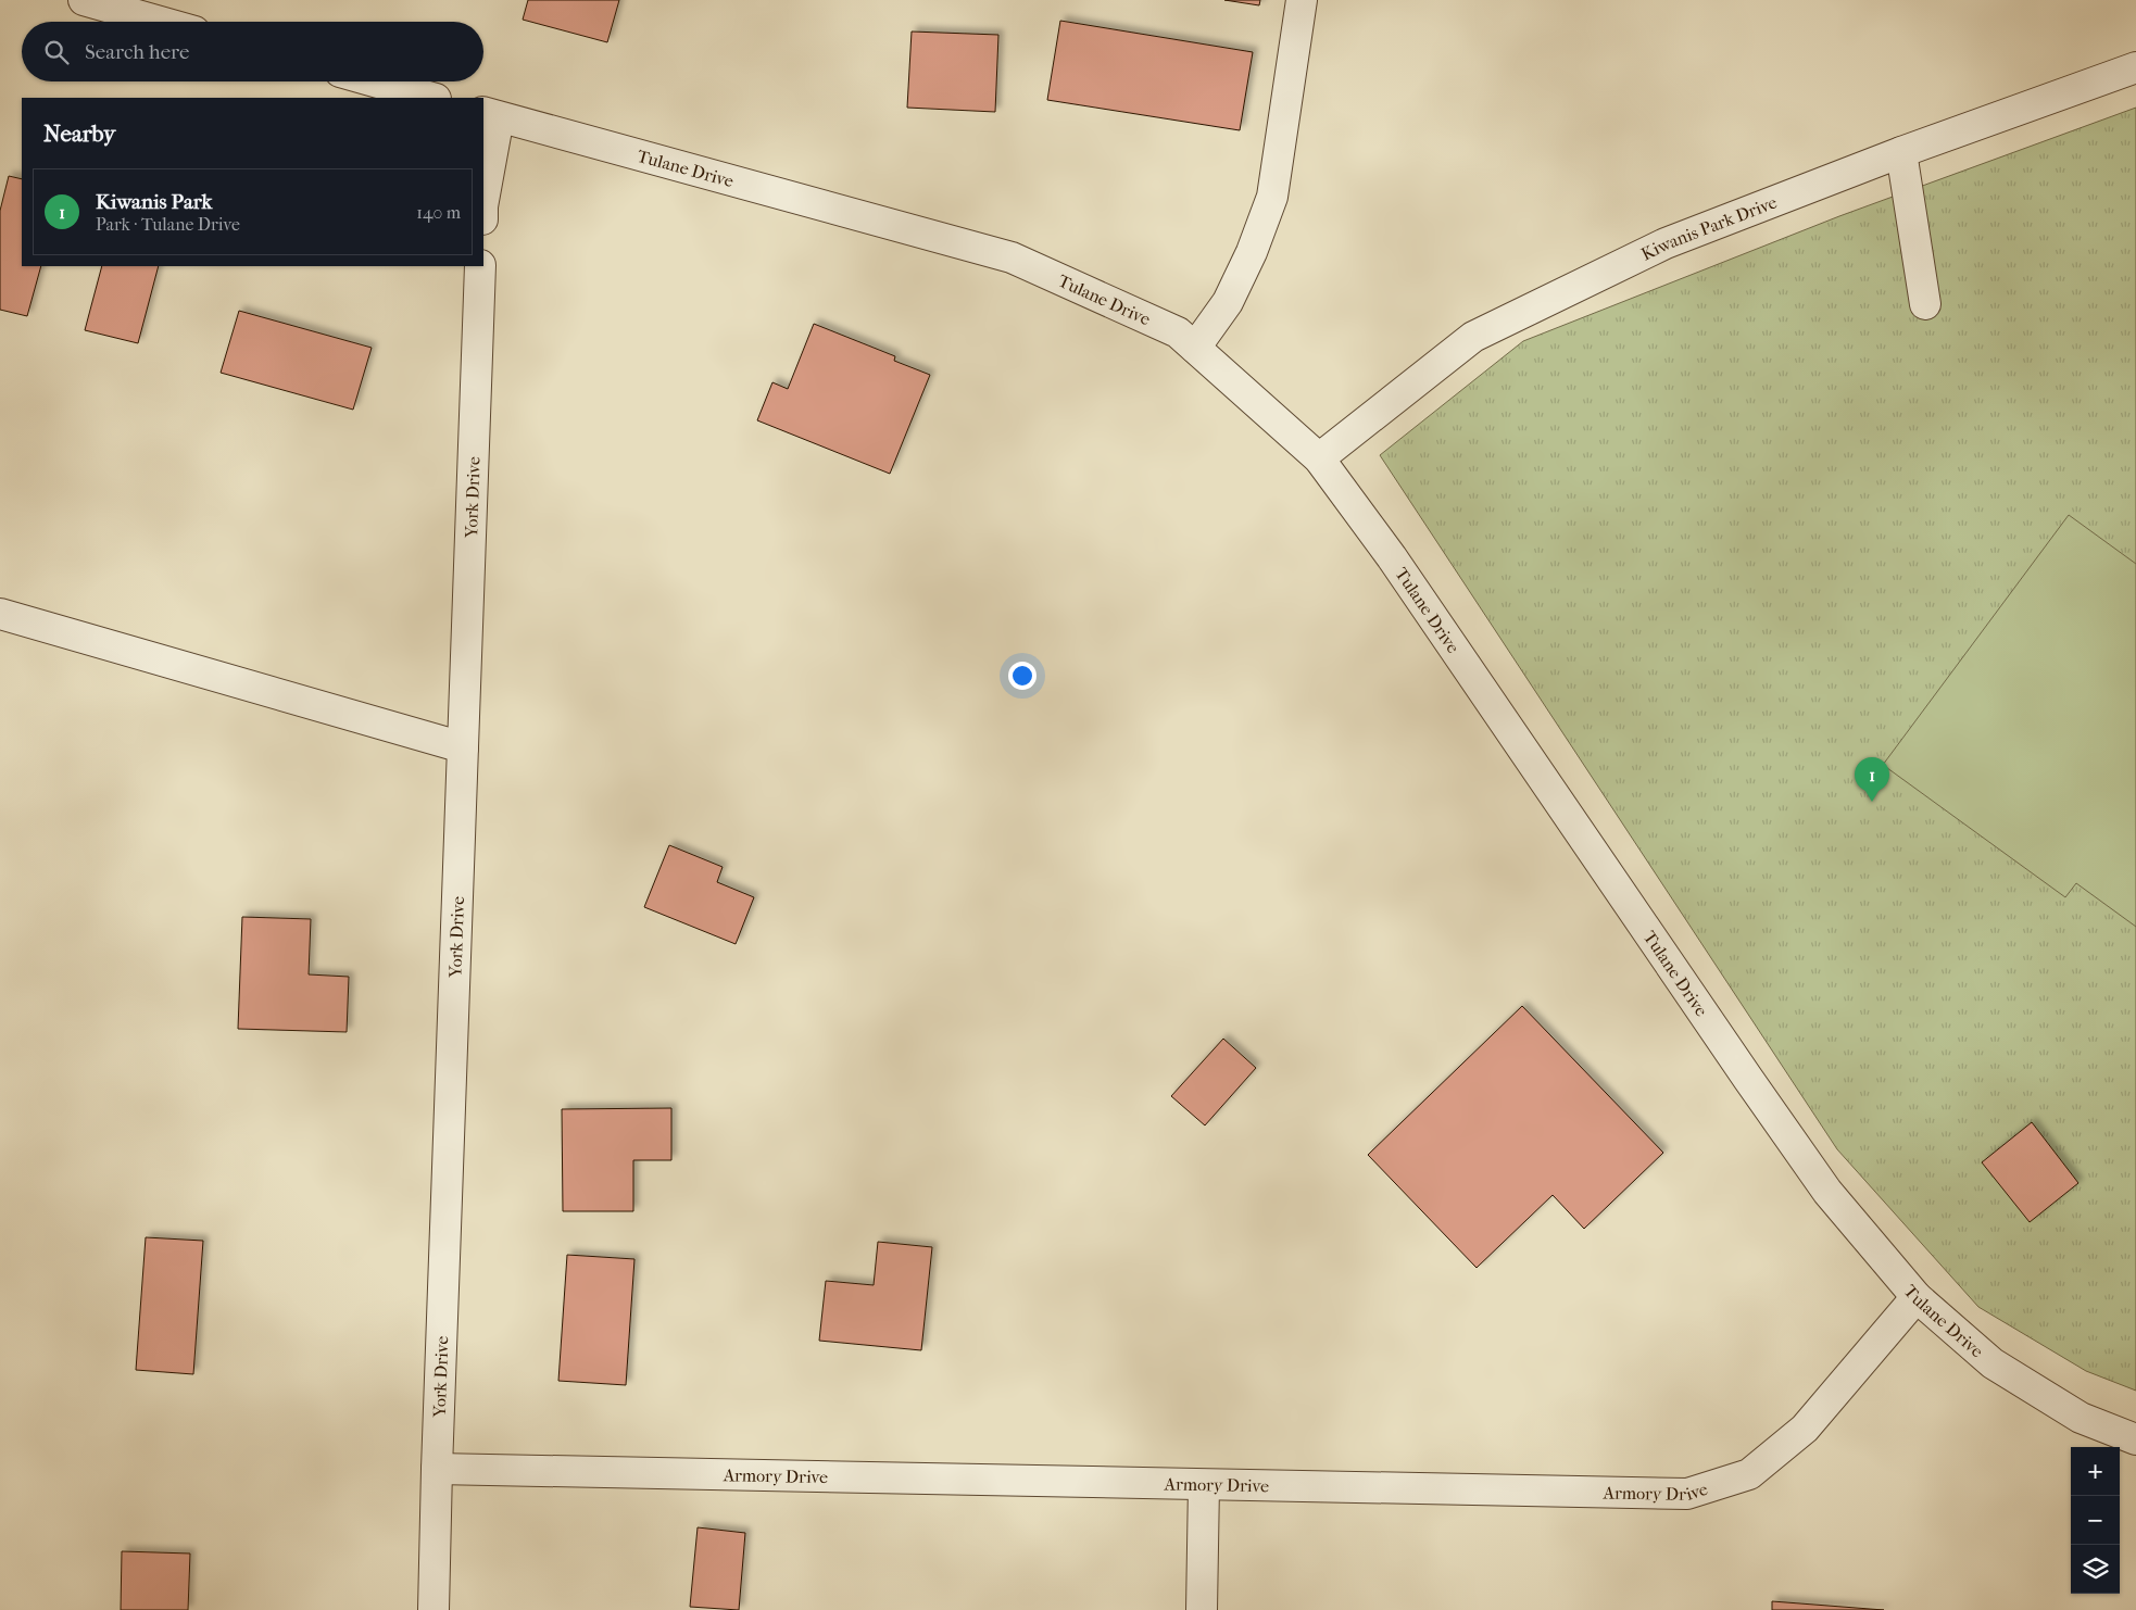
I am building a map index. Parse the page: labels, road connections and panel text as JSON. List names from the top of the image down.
{
  "streets": {
    "street": [
      "Tulane Drive",
      "Kiwanis Park Drive",
      "York Drive",
      "Armory Drive"
    ]
  },
  "crossings": [
    ["Tulane Drive", "Kiwanis Park Drive"],
    ["Tulane Drive", "Armory Drive"],
    ["York Drive", "Armory Drive"]
  ],
  "page": {
    "search": "Search here",
    "heading": "Nearby",
    "list": [
      {
        "mark": "1",
        "name": "Kiwanis Park",
        "note": "Park · Tulane Drive",
        "value": "140 m"
      }
    ],
    "pins": "1",
    "map_buttons": ["+", "−"]
  }
}
